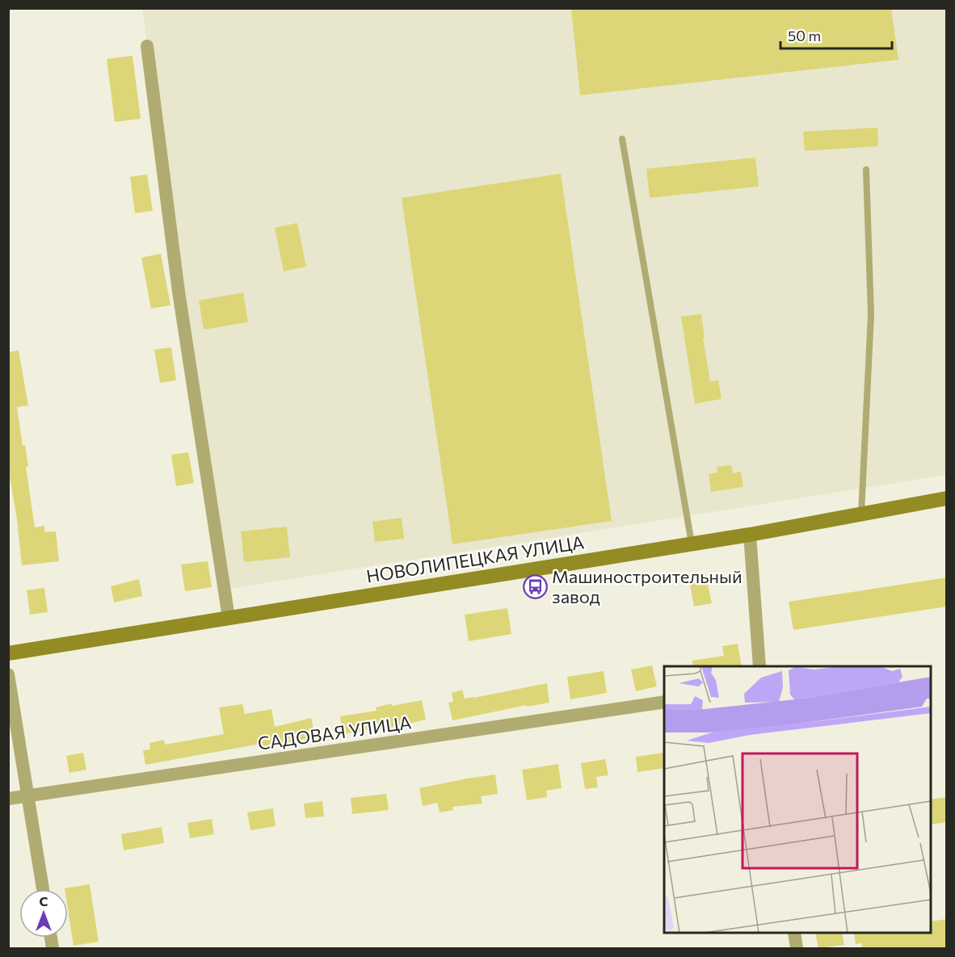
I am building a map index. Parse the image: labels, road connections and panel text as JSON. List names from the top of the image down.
{
  "streets": {
    "street": ["НОВОЛИПЕЦКАЯ УЛИЦА", "САДОВАЯ УЛИЦА"]
  },
  "places": {
    "bus stop": ["Машиностроительный завод"]
  },
  "scale_bar": "50 m",
  "north": "top"
}
